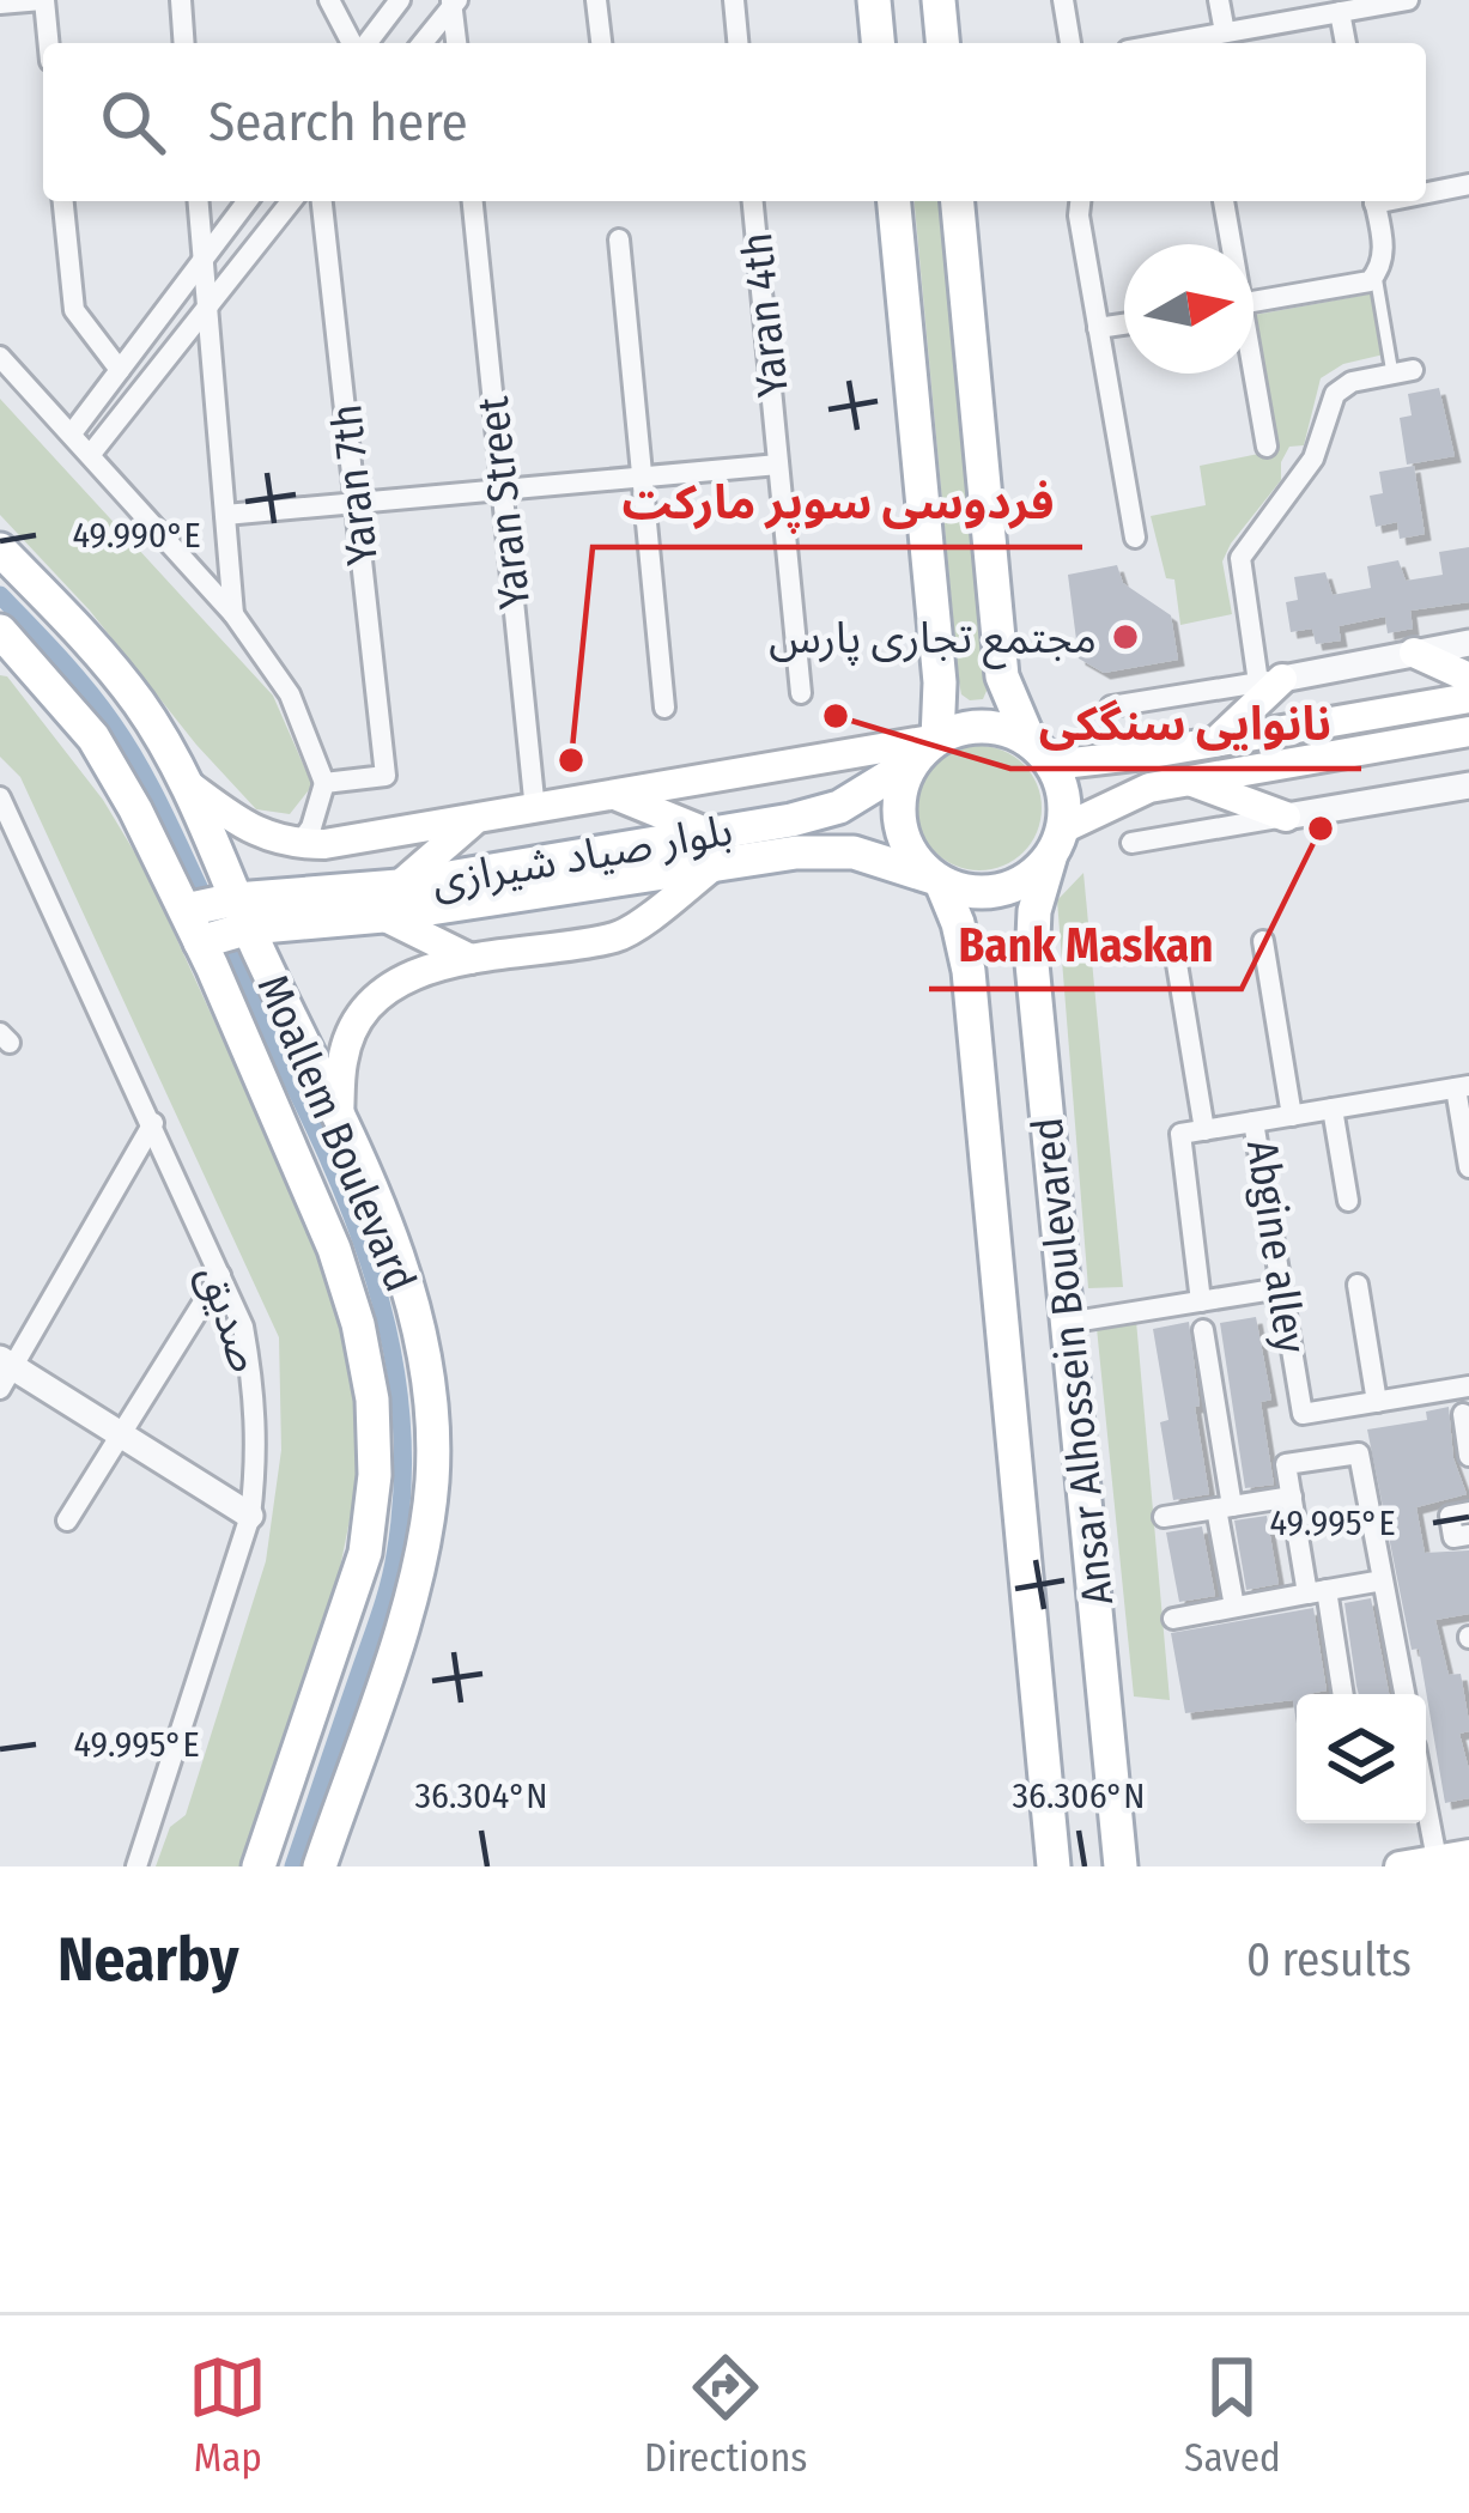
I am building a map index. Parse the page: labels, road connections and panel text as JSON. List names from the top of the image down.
{
  "streets": {
    "main road": ["بلوار صیاد شیرازی", "Moallem Boulevard", "Ansar Alhossein Boulevared"],
    "street": [
      "Yaran 4th",
      "Yaran 7th",
      "Yaran Street",
      "Abgine alley",
      "صدیق"
    ]
  },
  "crossings": [
    ["بلوار صیاد شیرازی", "Moallem Boulevard"],
    ["بلوار صیاد شیرازی", "Ansar Alhossein Boulevared"]
  ],
  "places": [
    "مجتمع تجاری پارس",
    "نانوایی سنگکی",
    "فردوسی سوپر مارکت",
    "Bank Maskan"
  ],
  "north": "right",
  "page": {
    "search": "Search here",
    "heading": ["Nearby", "0 results"],
    "nav": ["Map", "Directions", "Saved"]
  },
  "coordinates": [
    "49.990°E",
    "49.995°E",
    "36.304°N",
    "36.306°N"
  ]
}
